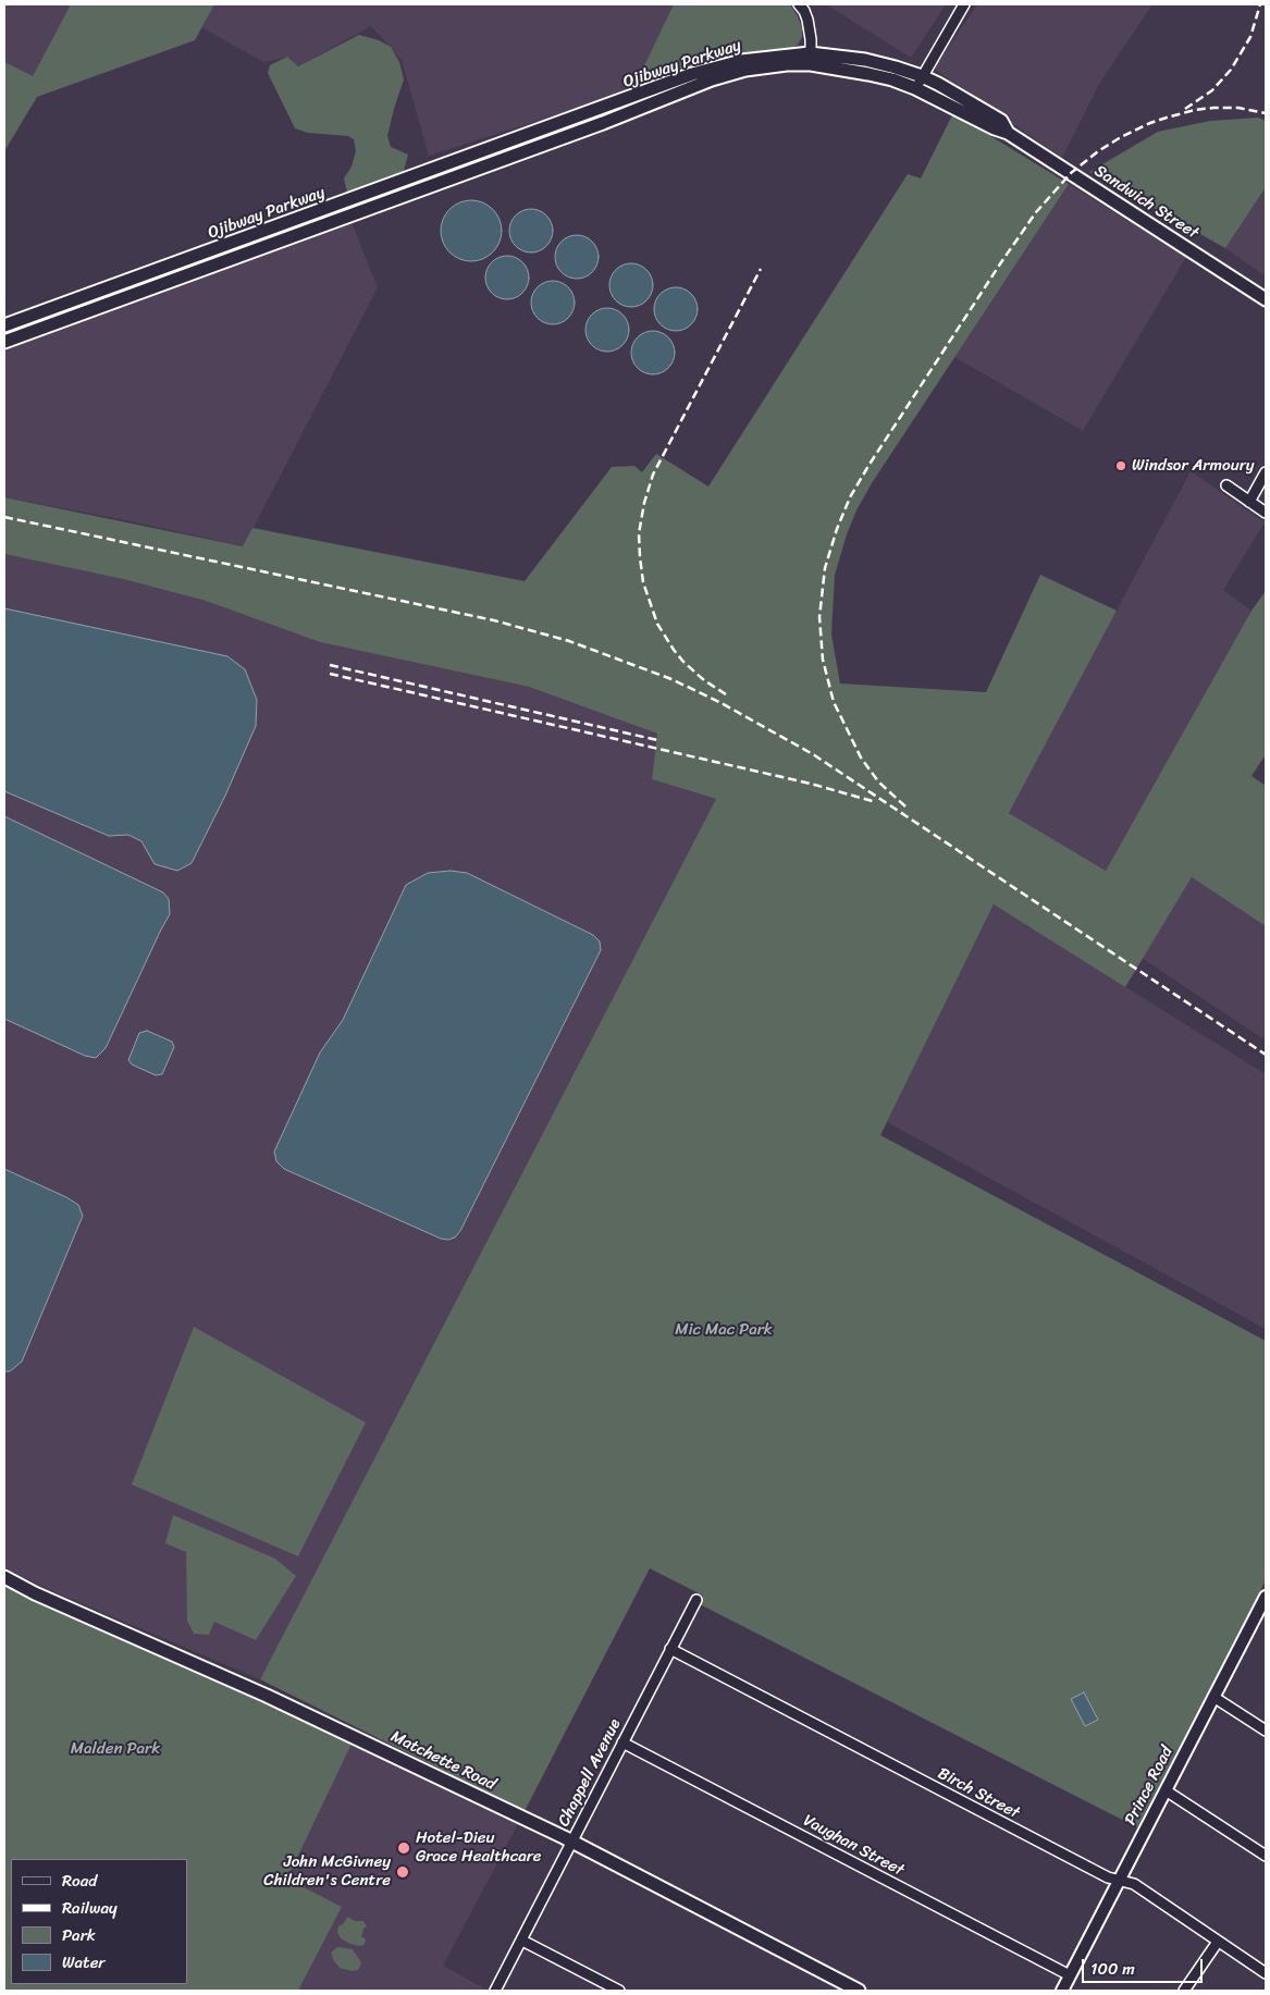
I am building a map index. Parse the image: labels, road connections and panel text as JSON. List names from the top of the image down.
{
  "streets": {
    "main road": ["Ojibway Parkway", "Sandwich Street", "Matchette Road"],
    "street": [
      "Chappell Avenue",
      "Prince Road",
      "Birch Street",
      "Vaughan Street"
    ]
  },
  "crossings": [
    ["Ojibway Parkway", "Sandwich Street"],
    ["Matchette Road", "Chappell Avenue"],
    ["Chappell Avenue", "Birch Street"],
    ["Chappell Avenue", "Vaughan Street"],
    ["Prince Road", "Birch Street"],
    ["Prince Road", "Vaughan Street"]
  ],
  "parks": ["Mic Mac Park", "Malden Park"],
  "places": ["Windsor Armoury", "Hotel-Dieu Grace Healthcare", "John McGivney Children's Centre"],
  "legend": [
    "Road",
    "Railway",
    "Park",
    "Water"
  ],
  "scale_bar": "100 m"
}
